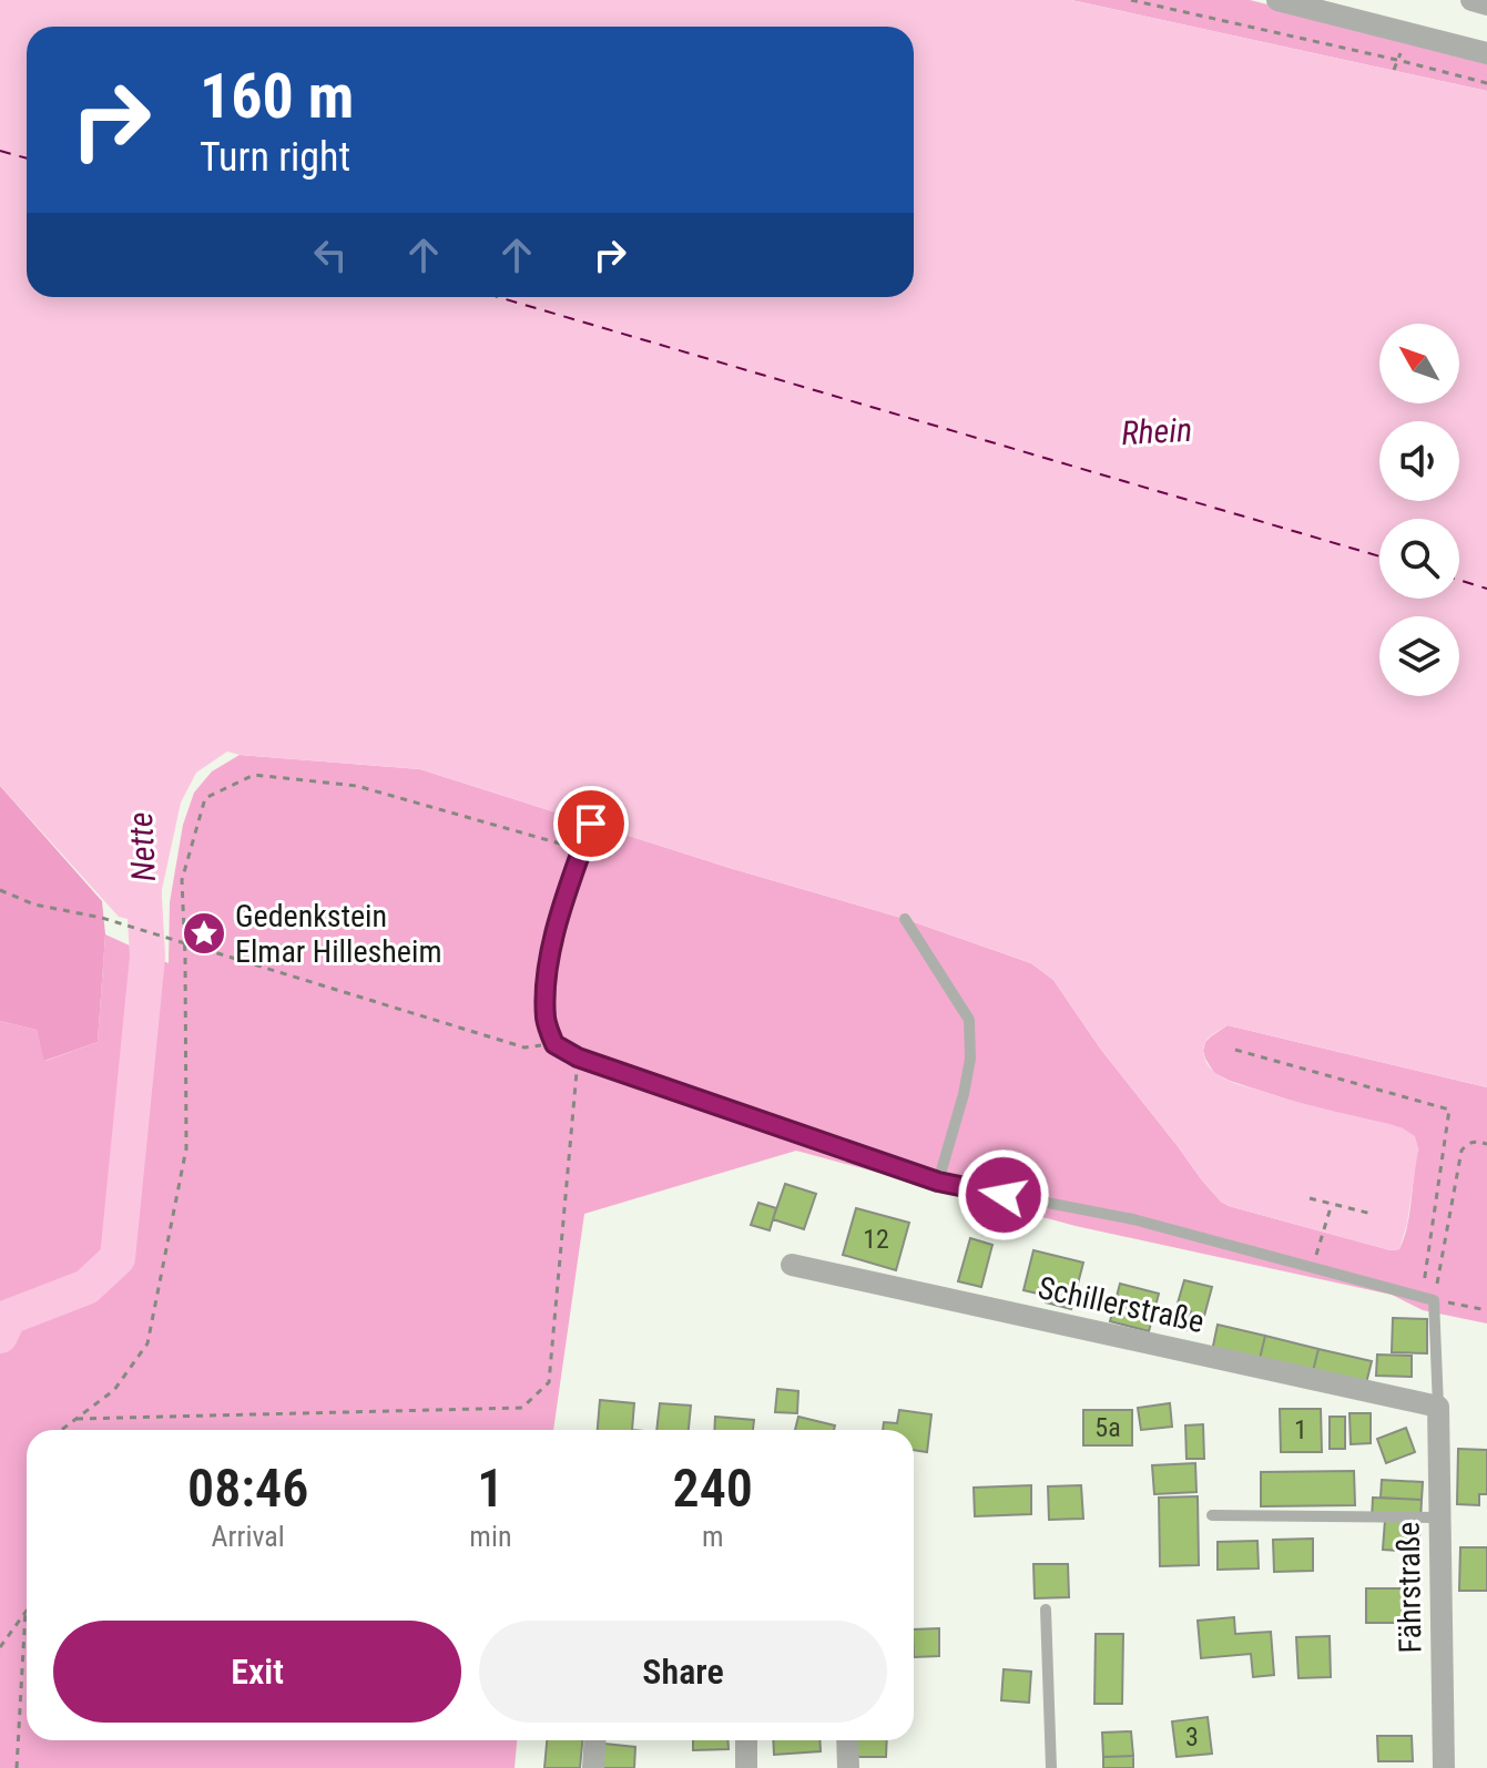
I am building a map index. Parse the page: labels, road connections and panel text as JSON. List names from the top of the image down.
{
  "streets": {
    "street": ["Schillerstraße", "Fährstraße"]
  },
  "crossings": [
    ["Schillerstraße", "Fährstraße"]
  ],
  "water": ["Rhein", "Nette"],
  "places": {
    "place": ["Gedenkstein Elmar Hillesheim"]
  },
  "house_numbers": [
    "12",
    "5a",
    "1",
    "3"
  ],
  "north": "top left",
  "page": {
    "turn": ["160 m", "Turn right"],
    "eta": [
      "08:46",
      "Arrival",
      "1",
      "min",
      "240",
      "m"
    ],
    "buttons": ["Exit", "Share"]
  }
}
